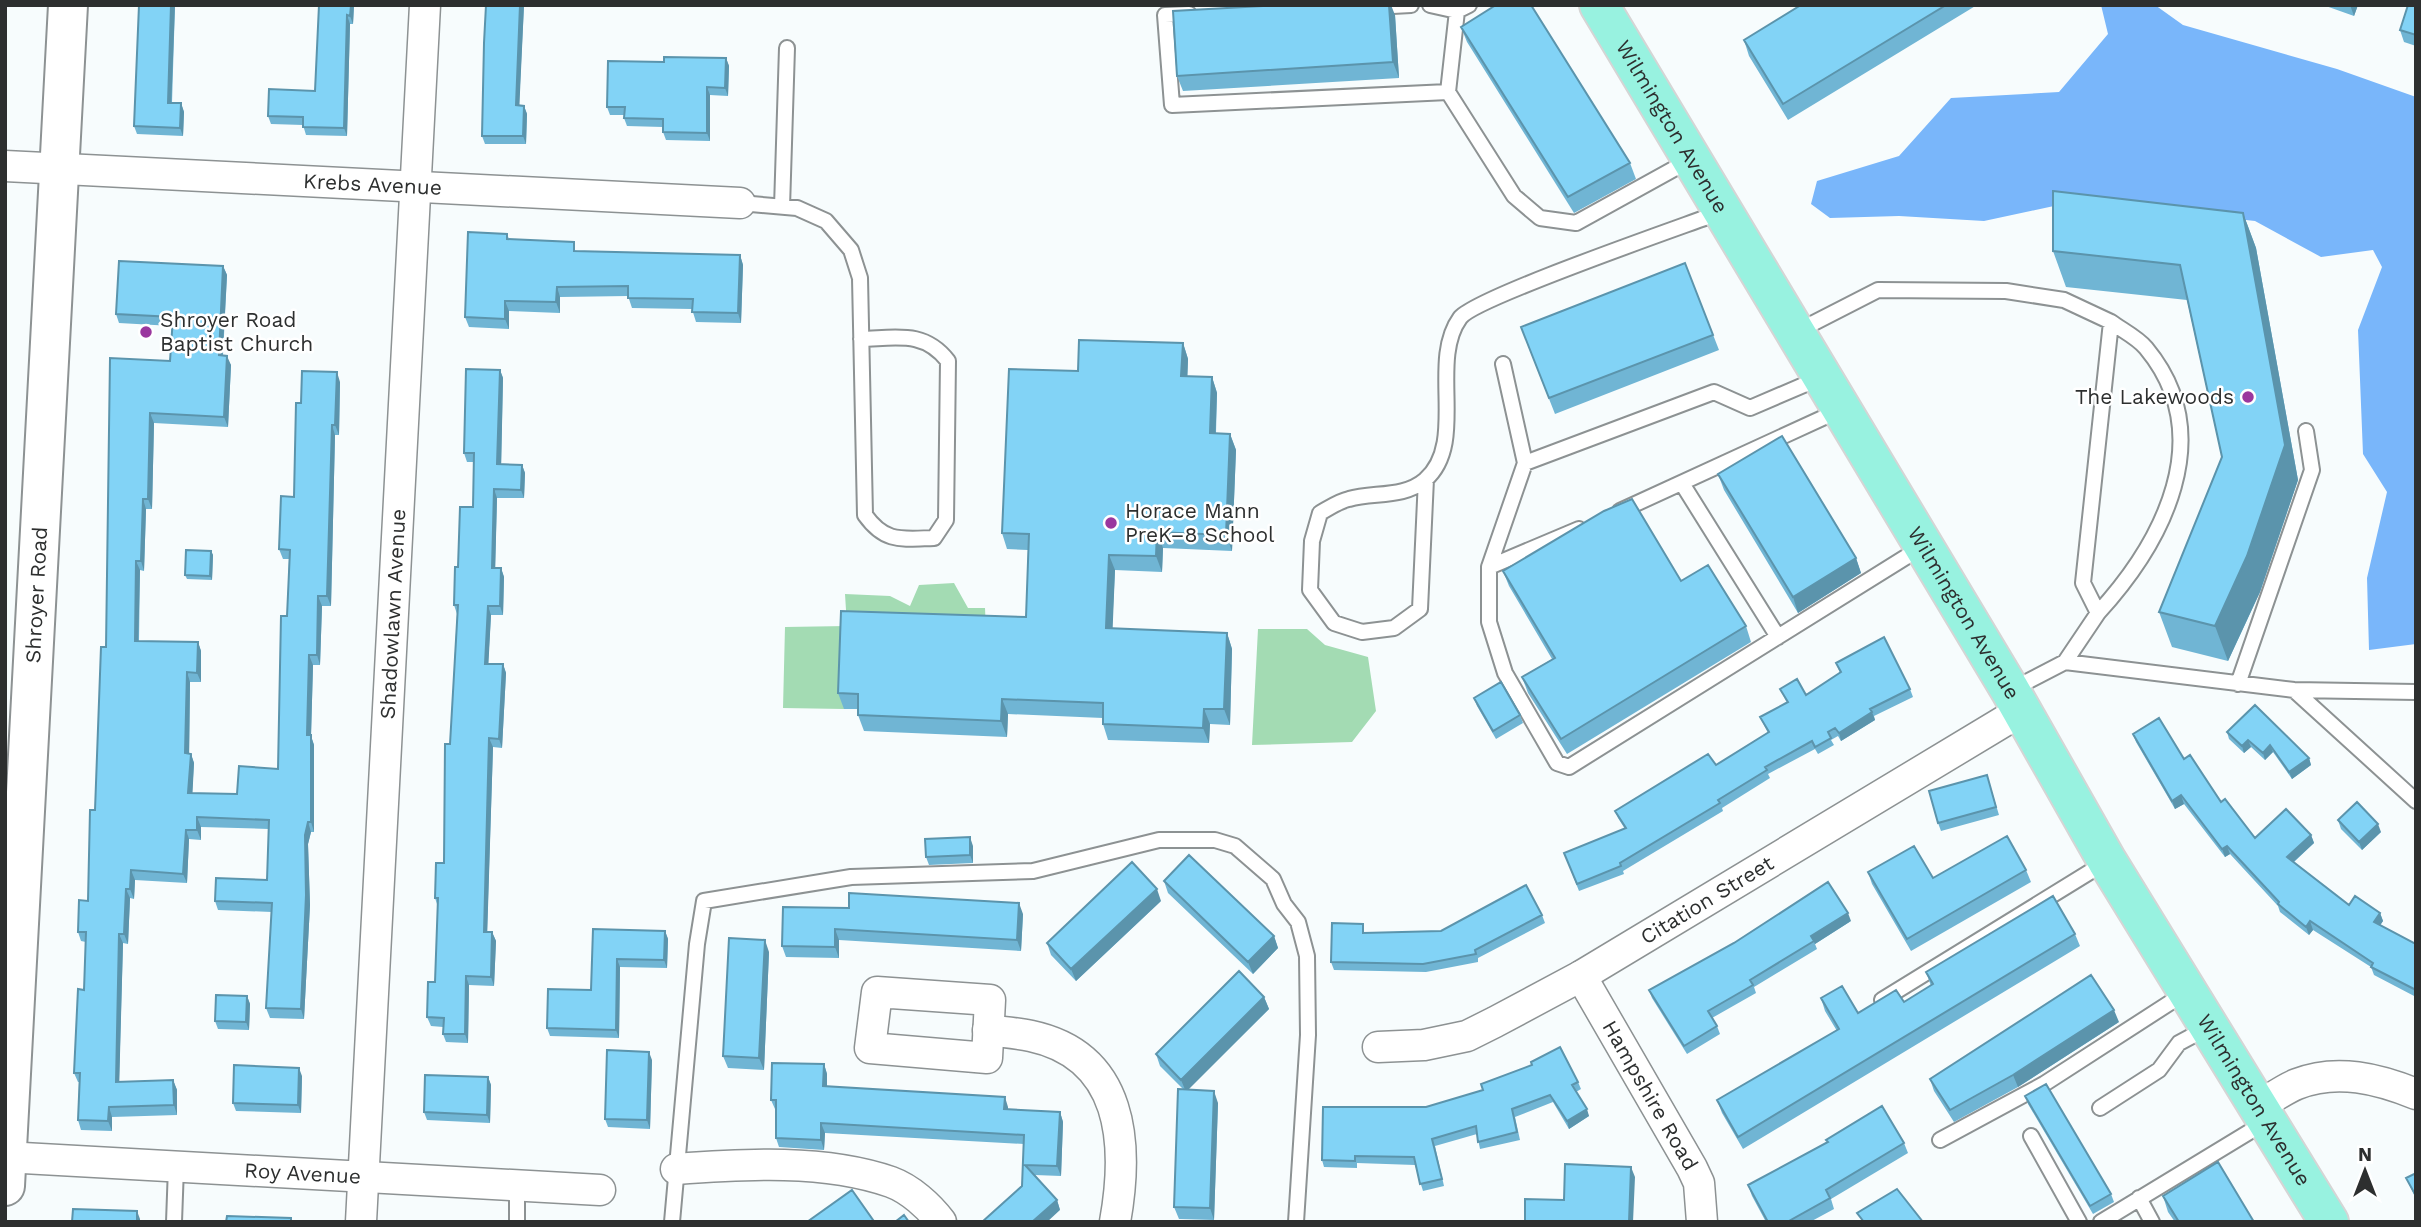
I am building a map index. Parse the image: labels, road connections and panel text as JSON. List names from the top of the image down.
{
  "streets": {
    "main road": ["Wilmington Avenue", "Shroyer Road"],
    "street": [
      "Krebs Avenue",
      "Shadowlawn Avenue",
      "Citation Street",
      "Hampshire Road",
      "Roy Avenue"
    ]
  },
  "crossings": [
    ["Wilmington Avenue", "Citation Street"],
    ["Krebs Avenue", "Shroyer Road"],
    ["Krebs Avenue", "Shadowlawn Avenue"],
    ["Shroyer Road", "Roy Avenue"],
    ["Shadowlawn Avenue", "Roy Avenue"],
    ["Citation Street", "Hampshire Road"]
  ],
  "places": ["Shroyer Road Baptist Church", "The Lakewoods", "Horace Mann PreK–8 School"],
  "north": "top"
}
